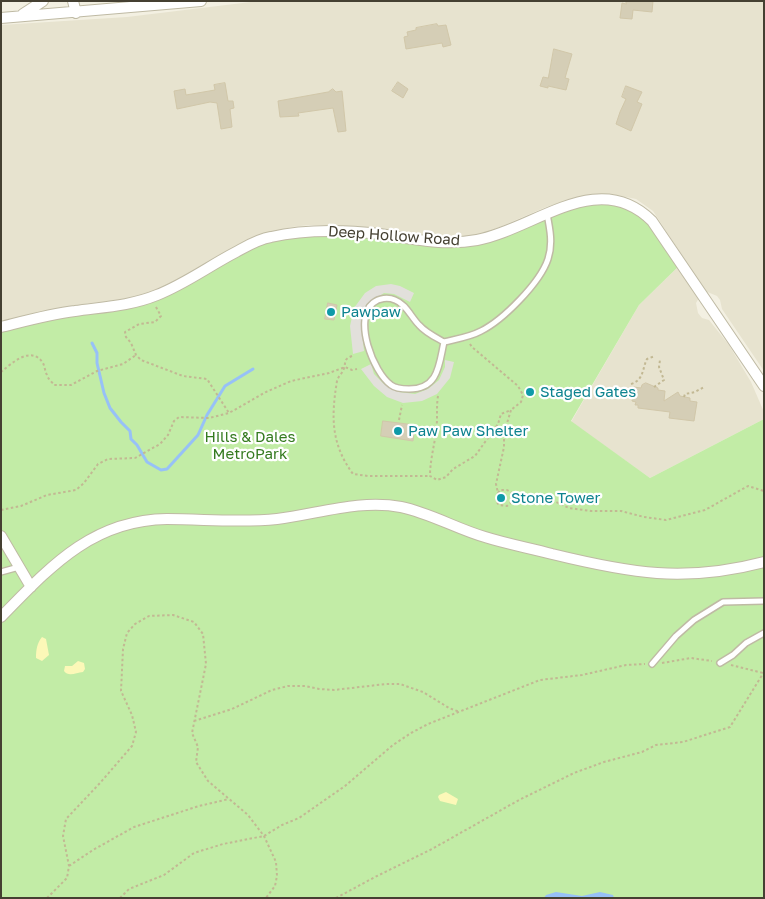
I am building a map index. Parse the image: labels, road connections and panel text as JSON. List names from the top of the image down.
{
  "streets": {
    "street": ["Deep Hollow Road"]
  },
  "parks": ["Hills & Dales MetroPark"],
  "places": [
    "Pawpaw",
    "Staged Gates",
    "Paw Paw Shelter",
    "Stone Tower"
  ]
}
